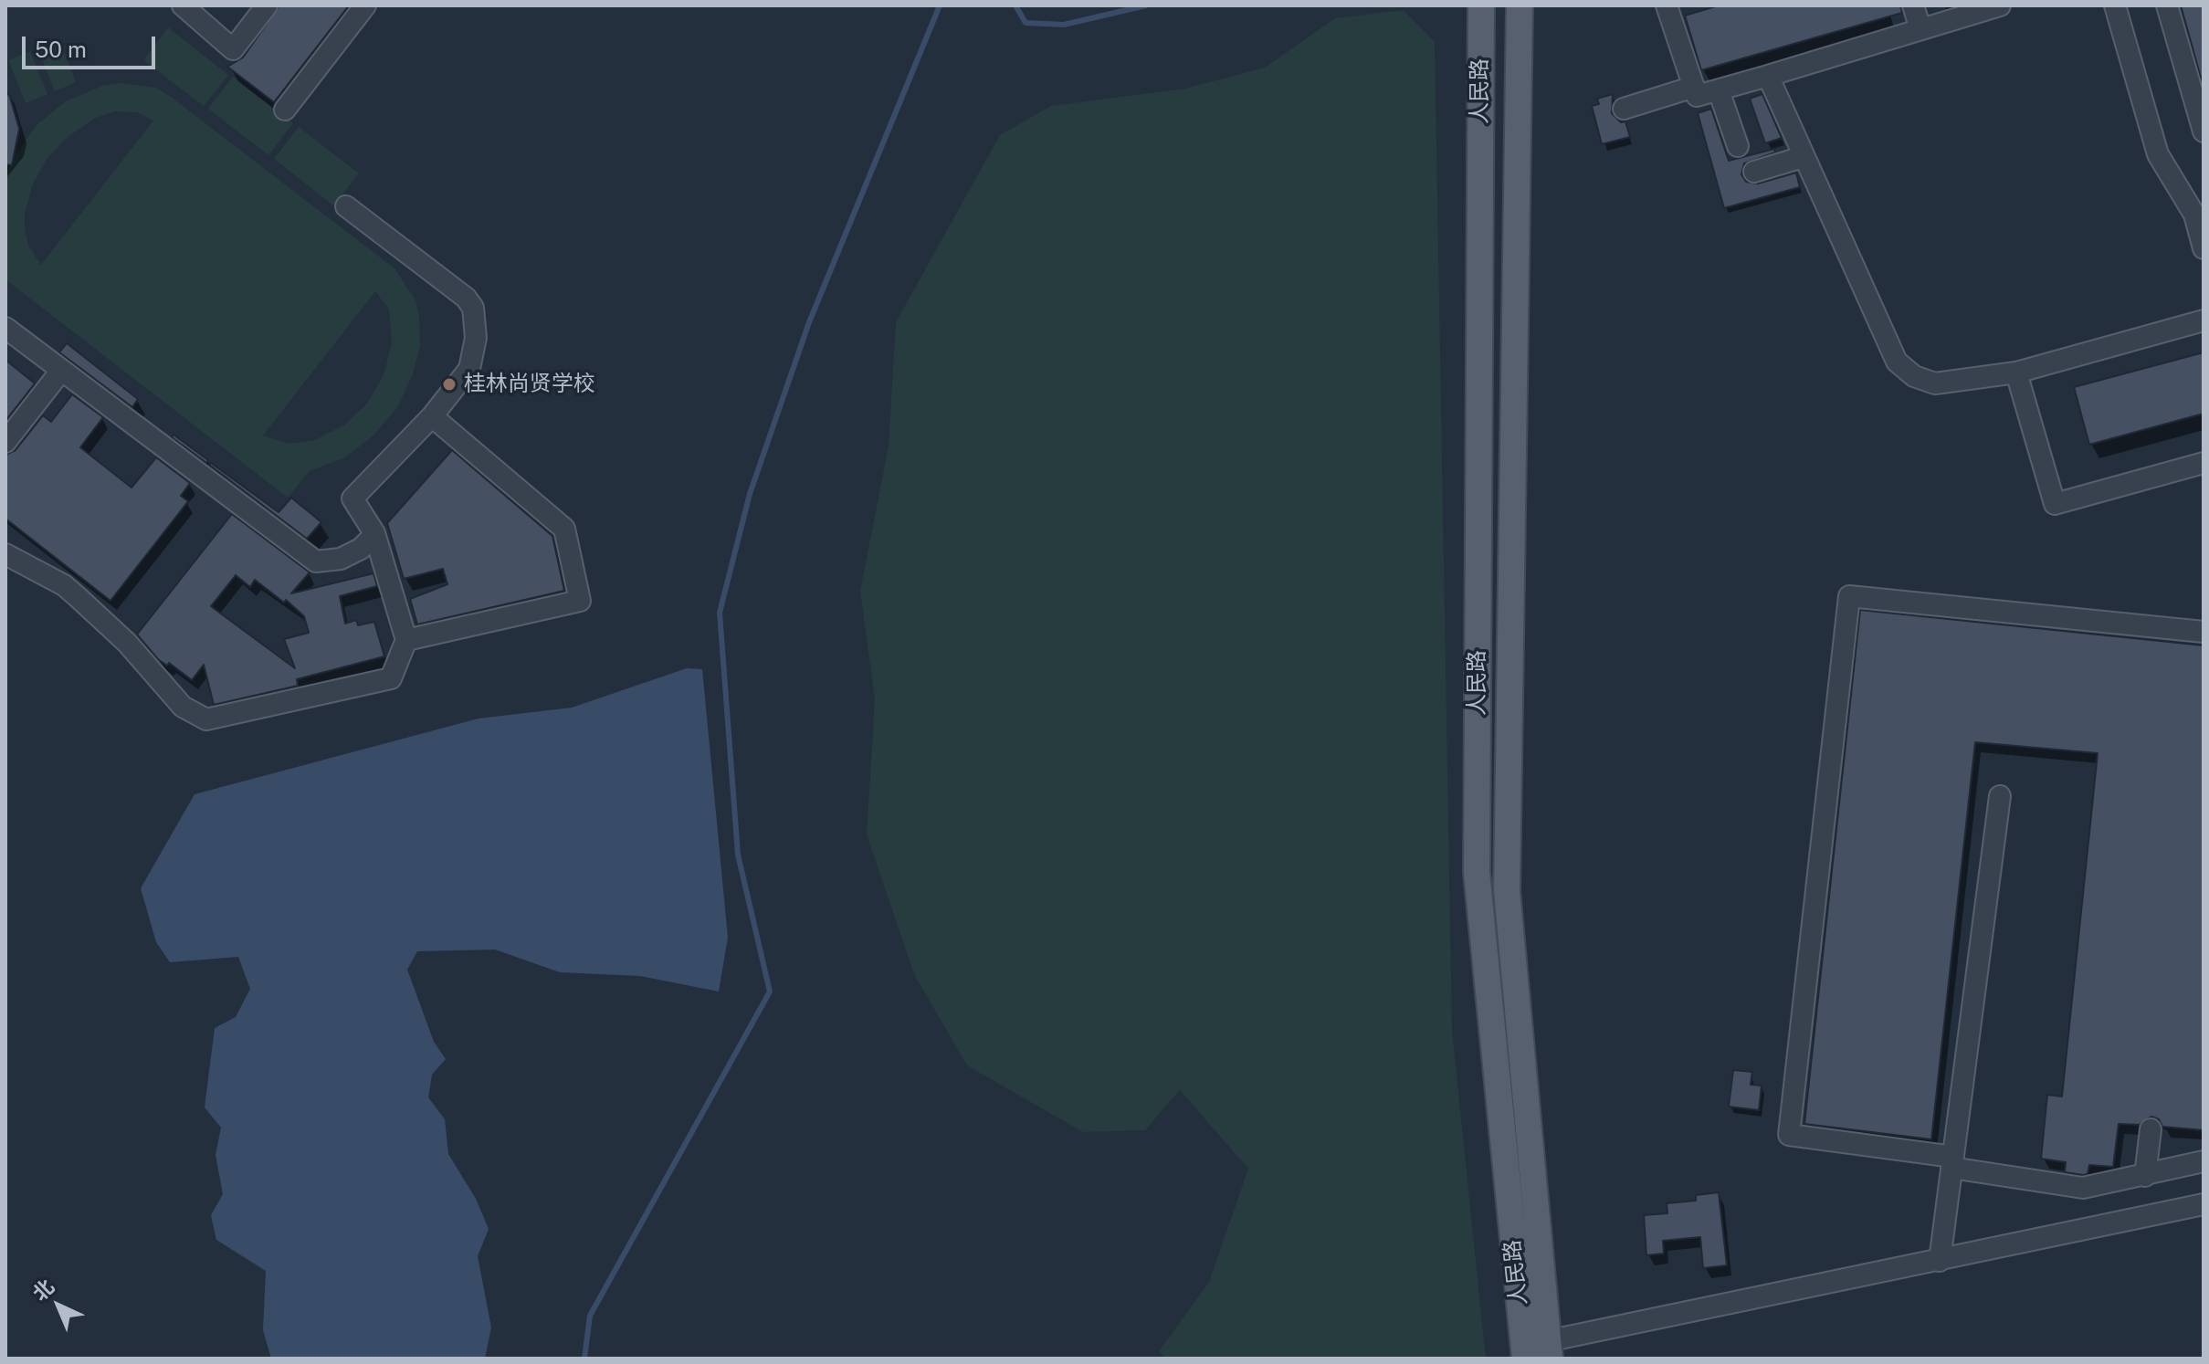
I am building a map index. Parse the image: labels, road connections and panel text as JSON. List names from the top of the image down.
{
  "streets": {
    "main road": ["人民路"]
  },
  "places": ["桂林尚贤学校"],
  "scale_bar": "50 m",
  "north": "top left"
}
